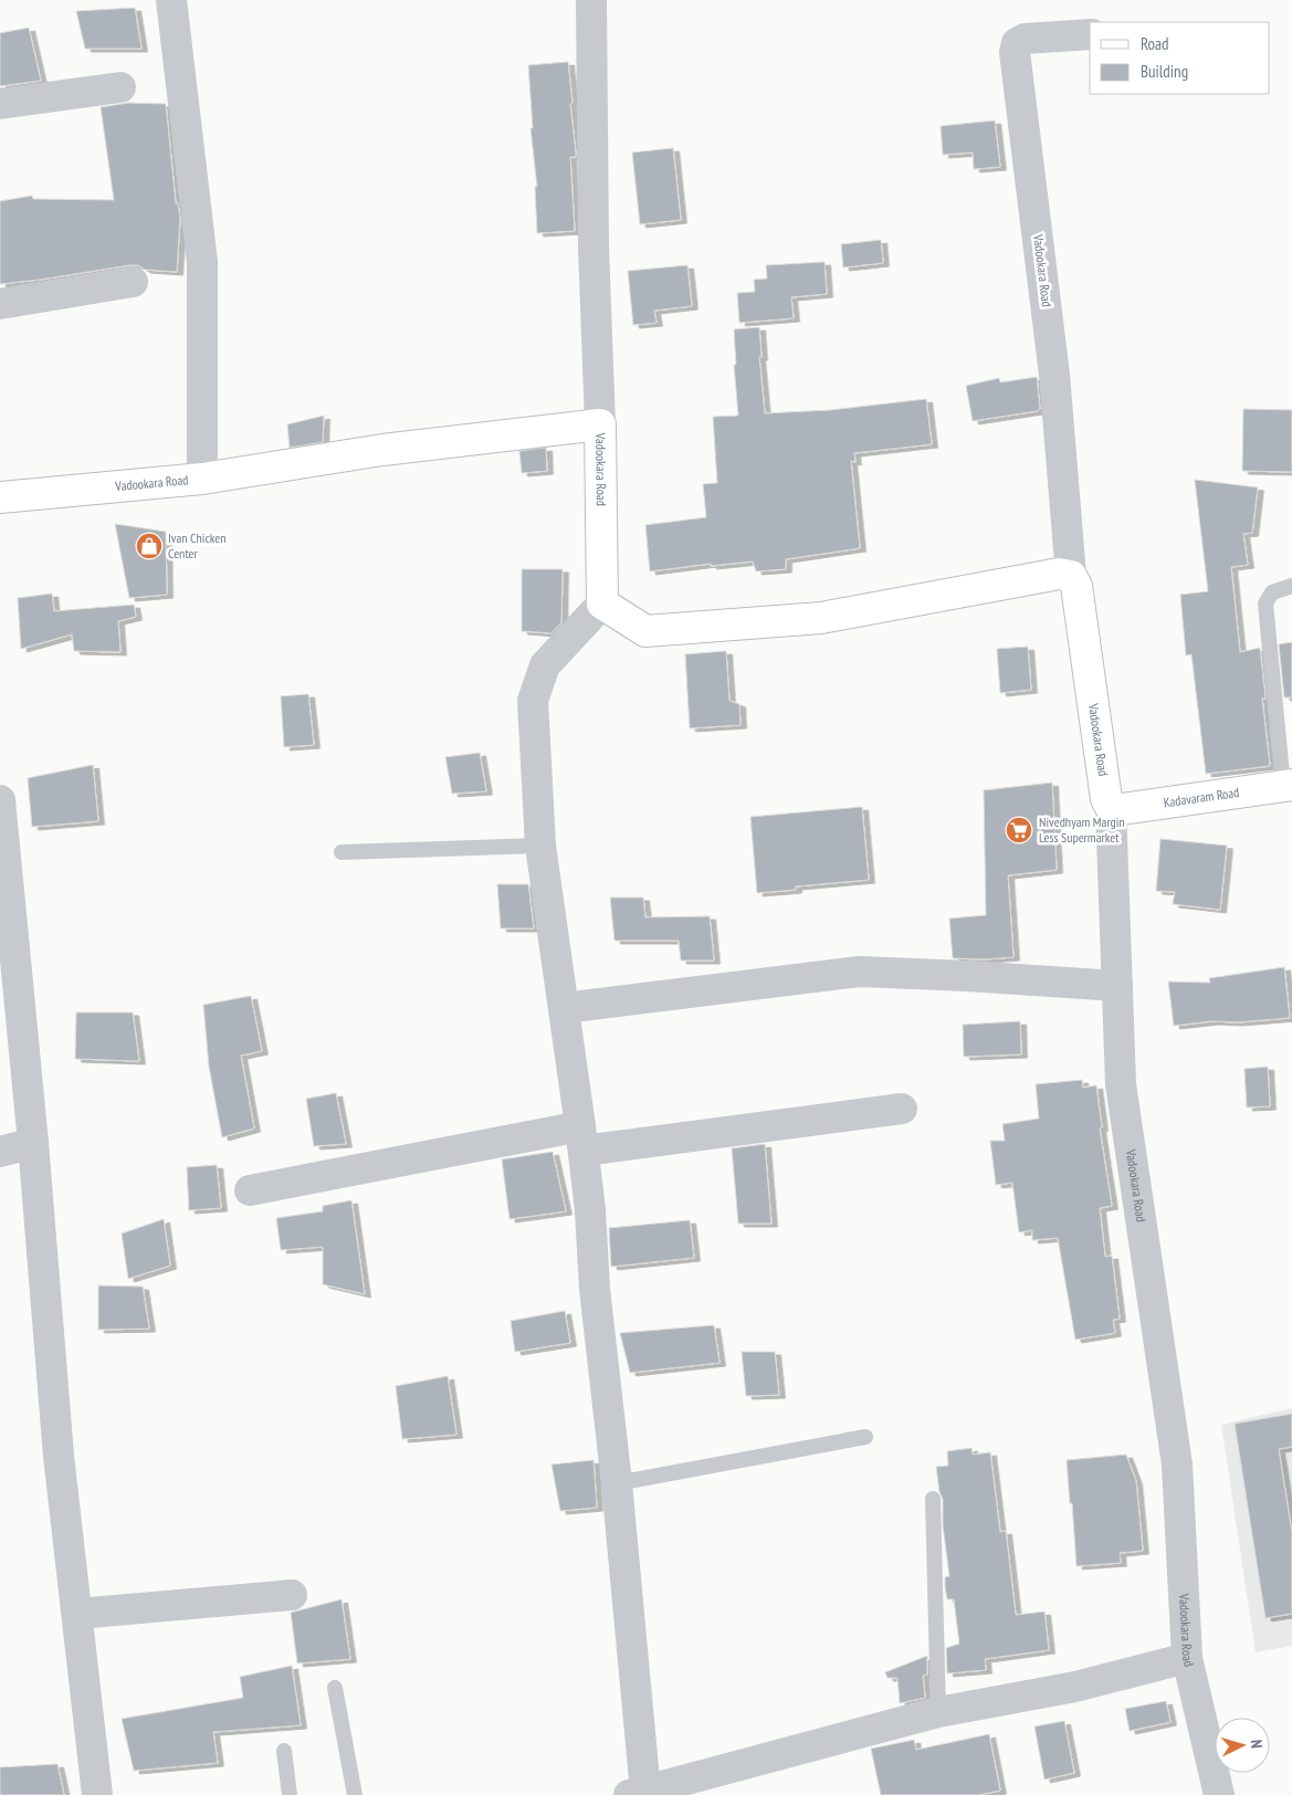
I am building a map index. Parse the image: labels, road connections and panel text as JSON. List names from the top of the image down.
{
  "streets": {
    "main road": ["Vadookara Road", "Kadavaram Road"]
  },
  "crossings": [
    ["Vadookara Road", "Kadavaram Road"]
  ],
  "places": {
    "shop": ["Ivan Chicken Center"],
    "supermarket": ["Nivedhyam Margin Less Supermarket"]
  },
  "legend": ["Road", "Building"],
  "north": "right"
}
